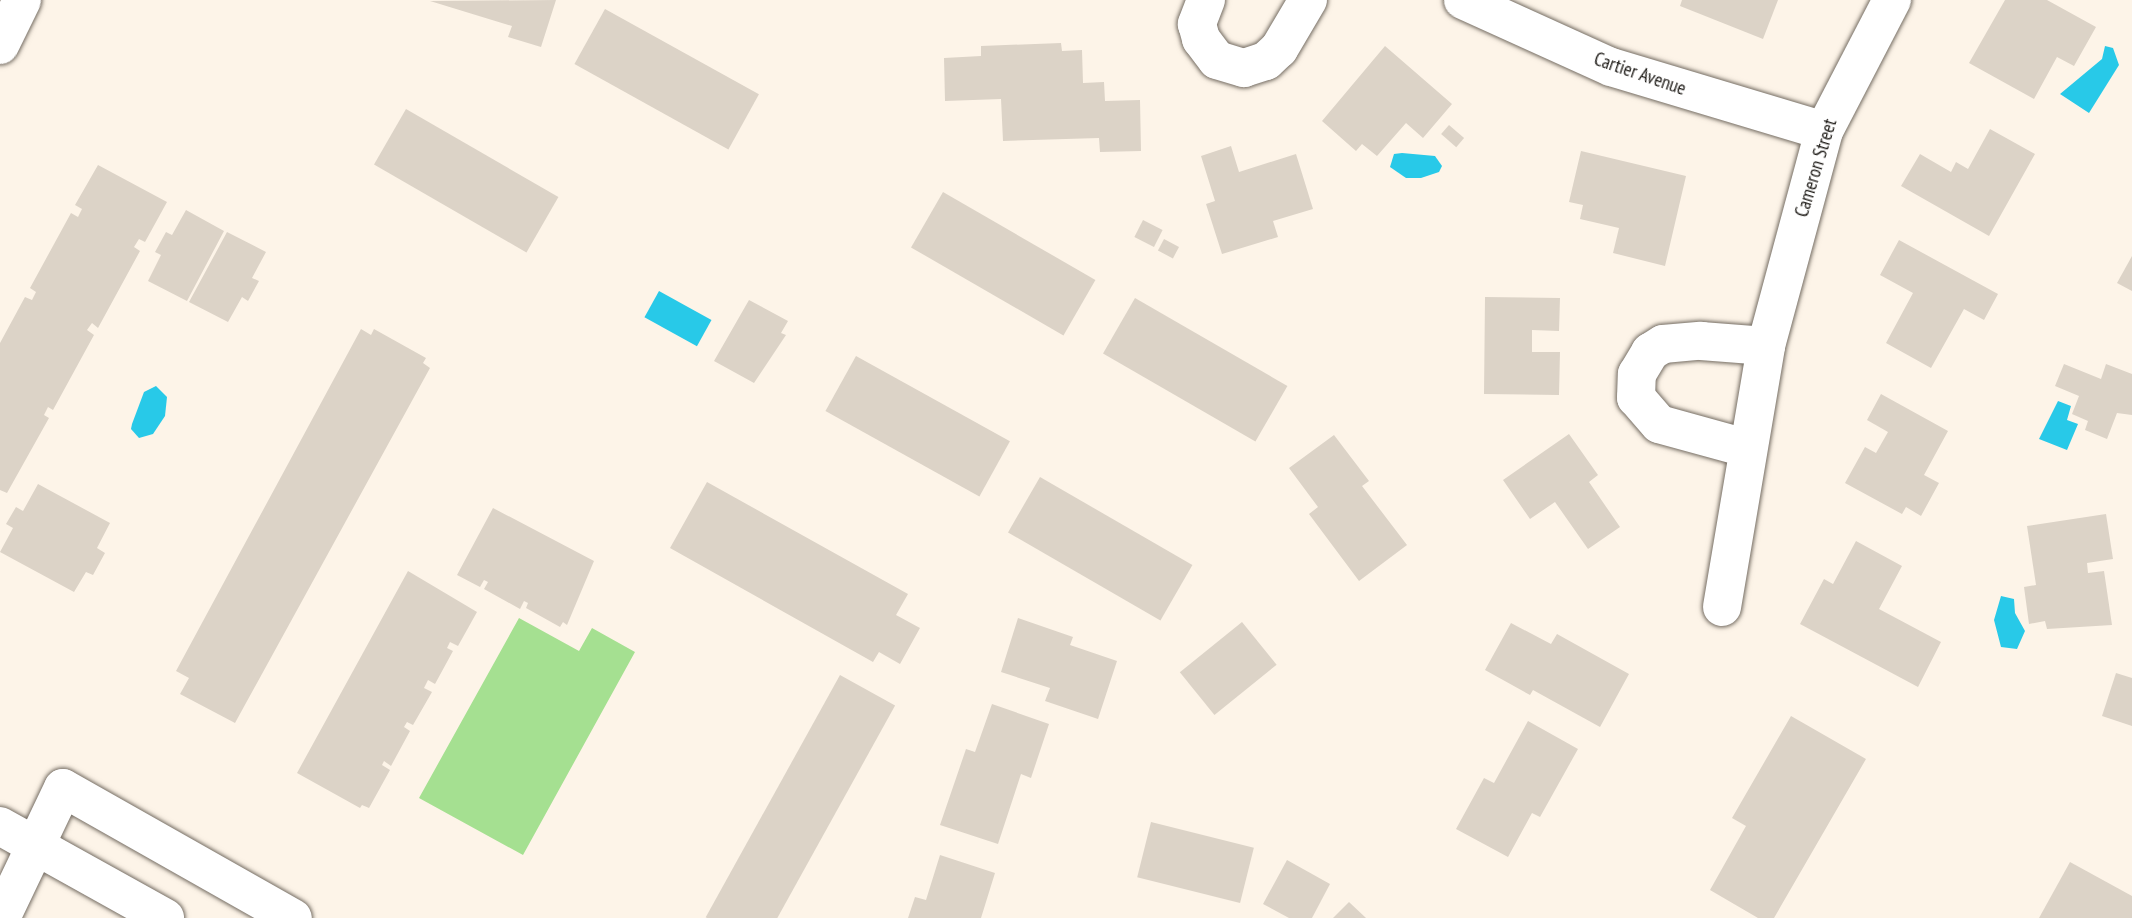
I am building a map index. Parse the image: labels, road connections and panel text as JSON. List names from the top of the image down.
{
  "streets": {
    "street": ["Cartier Avenue", "Cameron Street"]
  },
  "crossings": [
    ["Cartier Avenue", "Cameron Street"]
  ]
}
